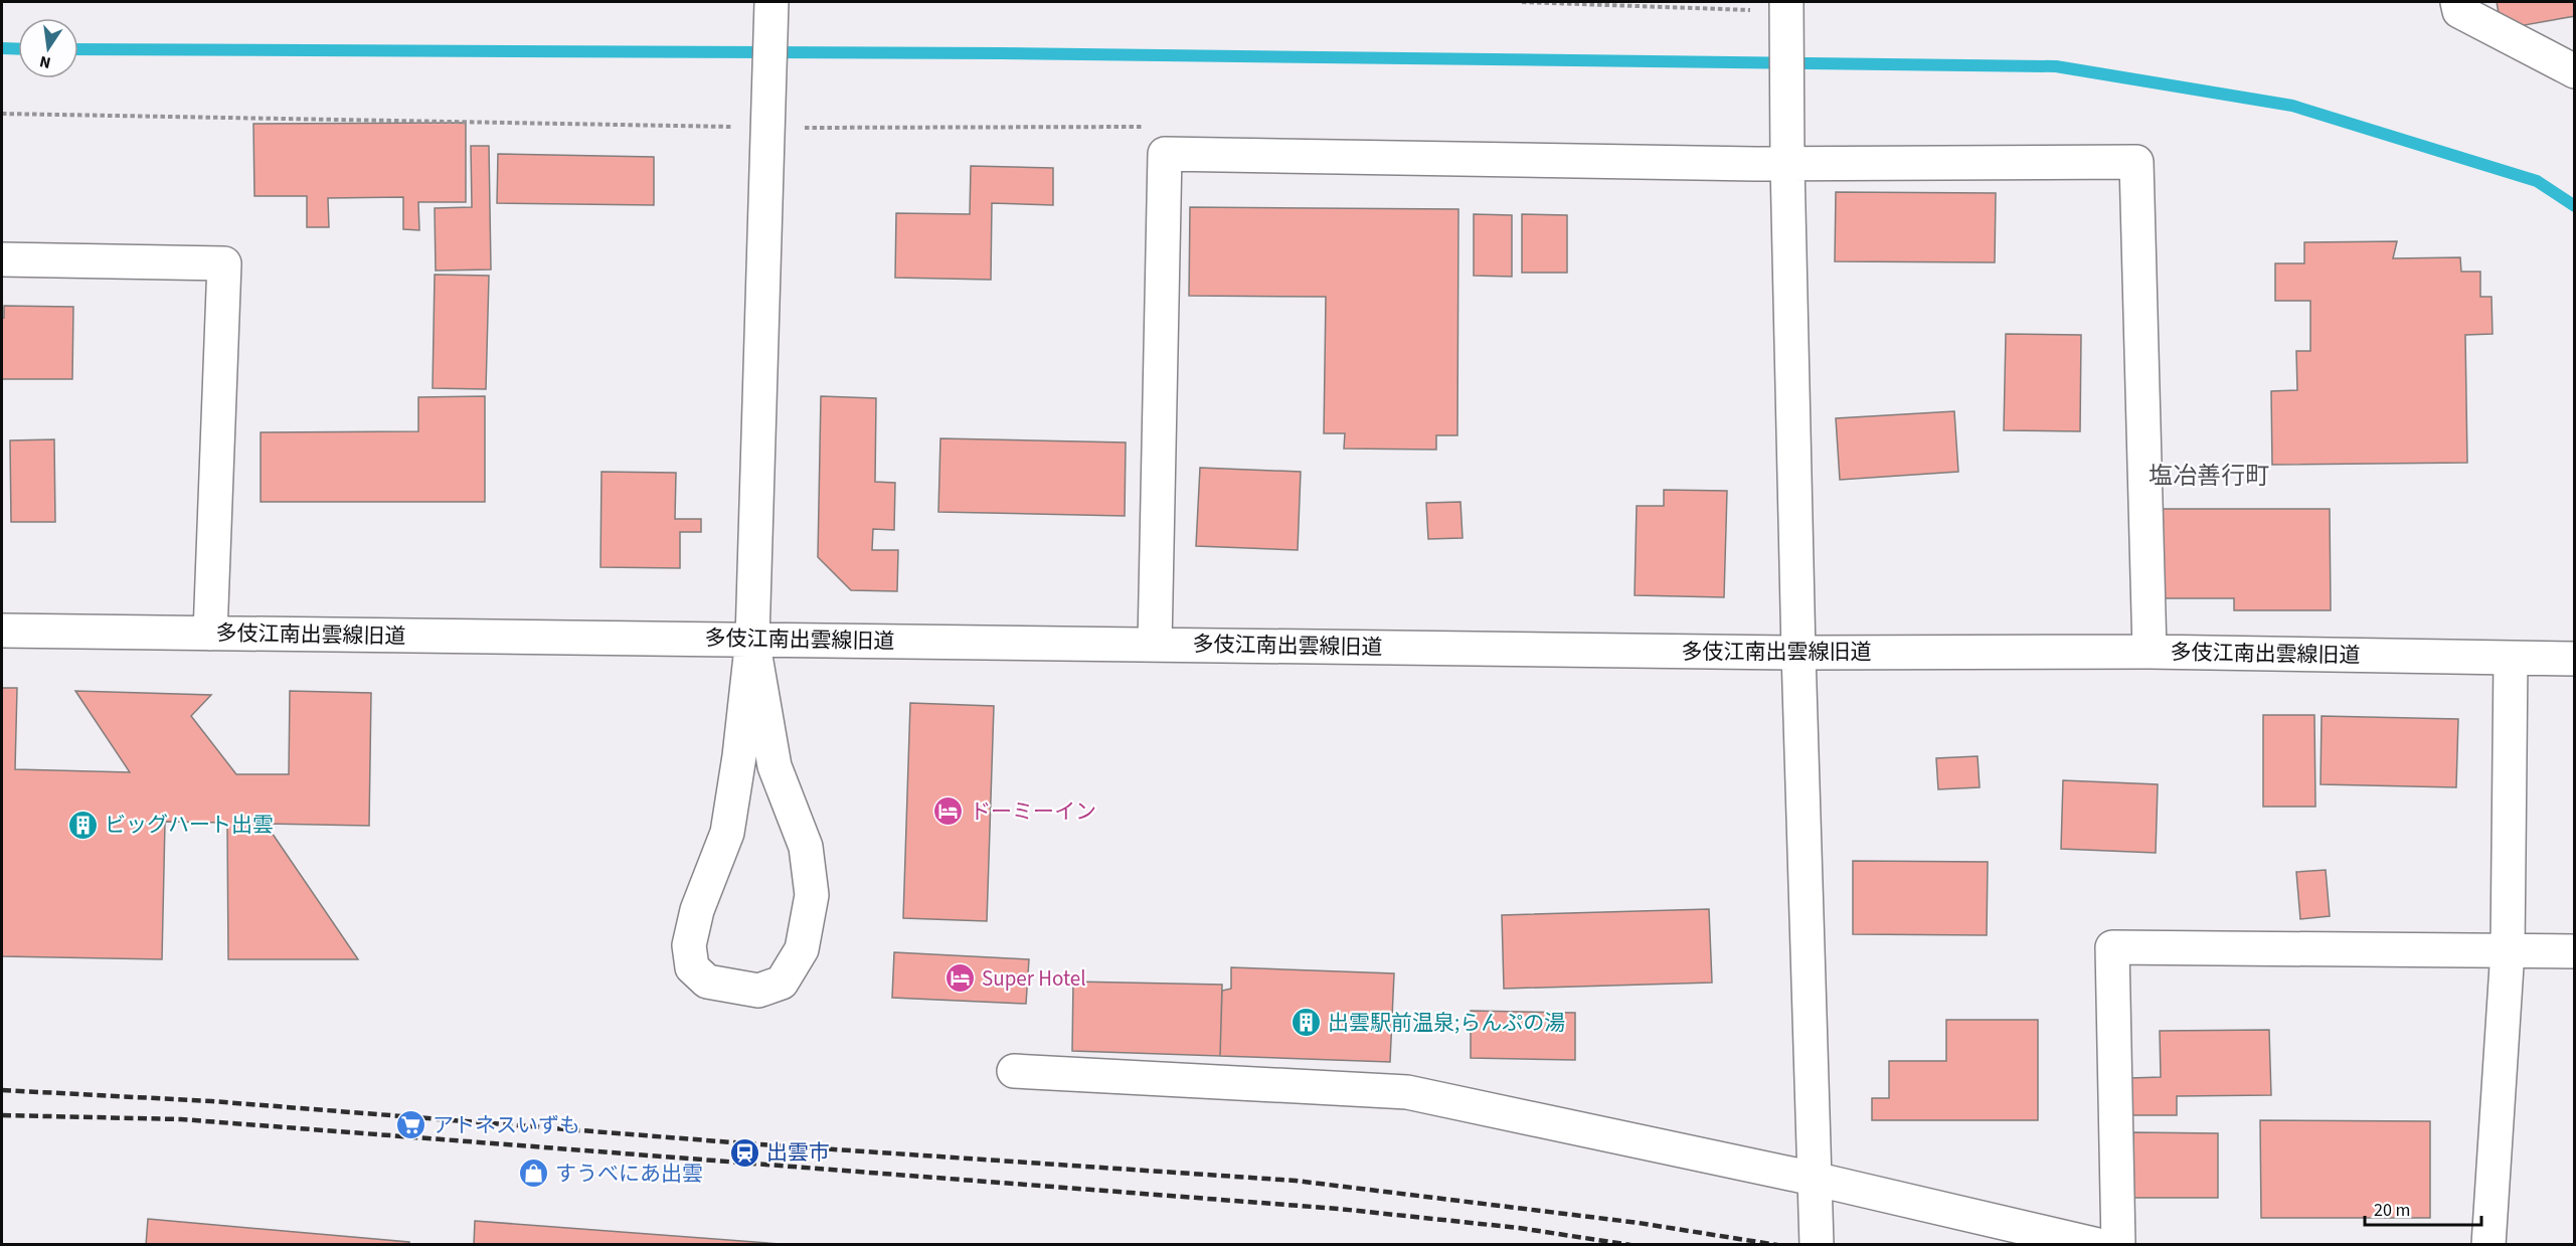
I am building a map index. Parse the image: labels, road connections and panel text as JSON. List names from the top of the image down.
{
  "streets": {
    "street": ["多伎江南出雲線旧道"]
  },
  "districts": ["塩冶善行町"],
  "places": {
    "hotel": ["ドーミーイン", "Super Hotel"],
    "building": ["ビッグハート出雲", "出雲駅前温泉;らんぷの湯"],
    "supermarket": ["アトネスいずも"],
    "station": ["出雲市"],
    "shop": ["すうべにあ出雲"]
  },
  "scale_bar": "20 m",
  "north": "bottom"
}
